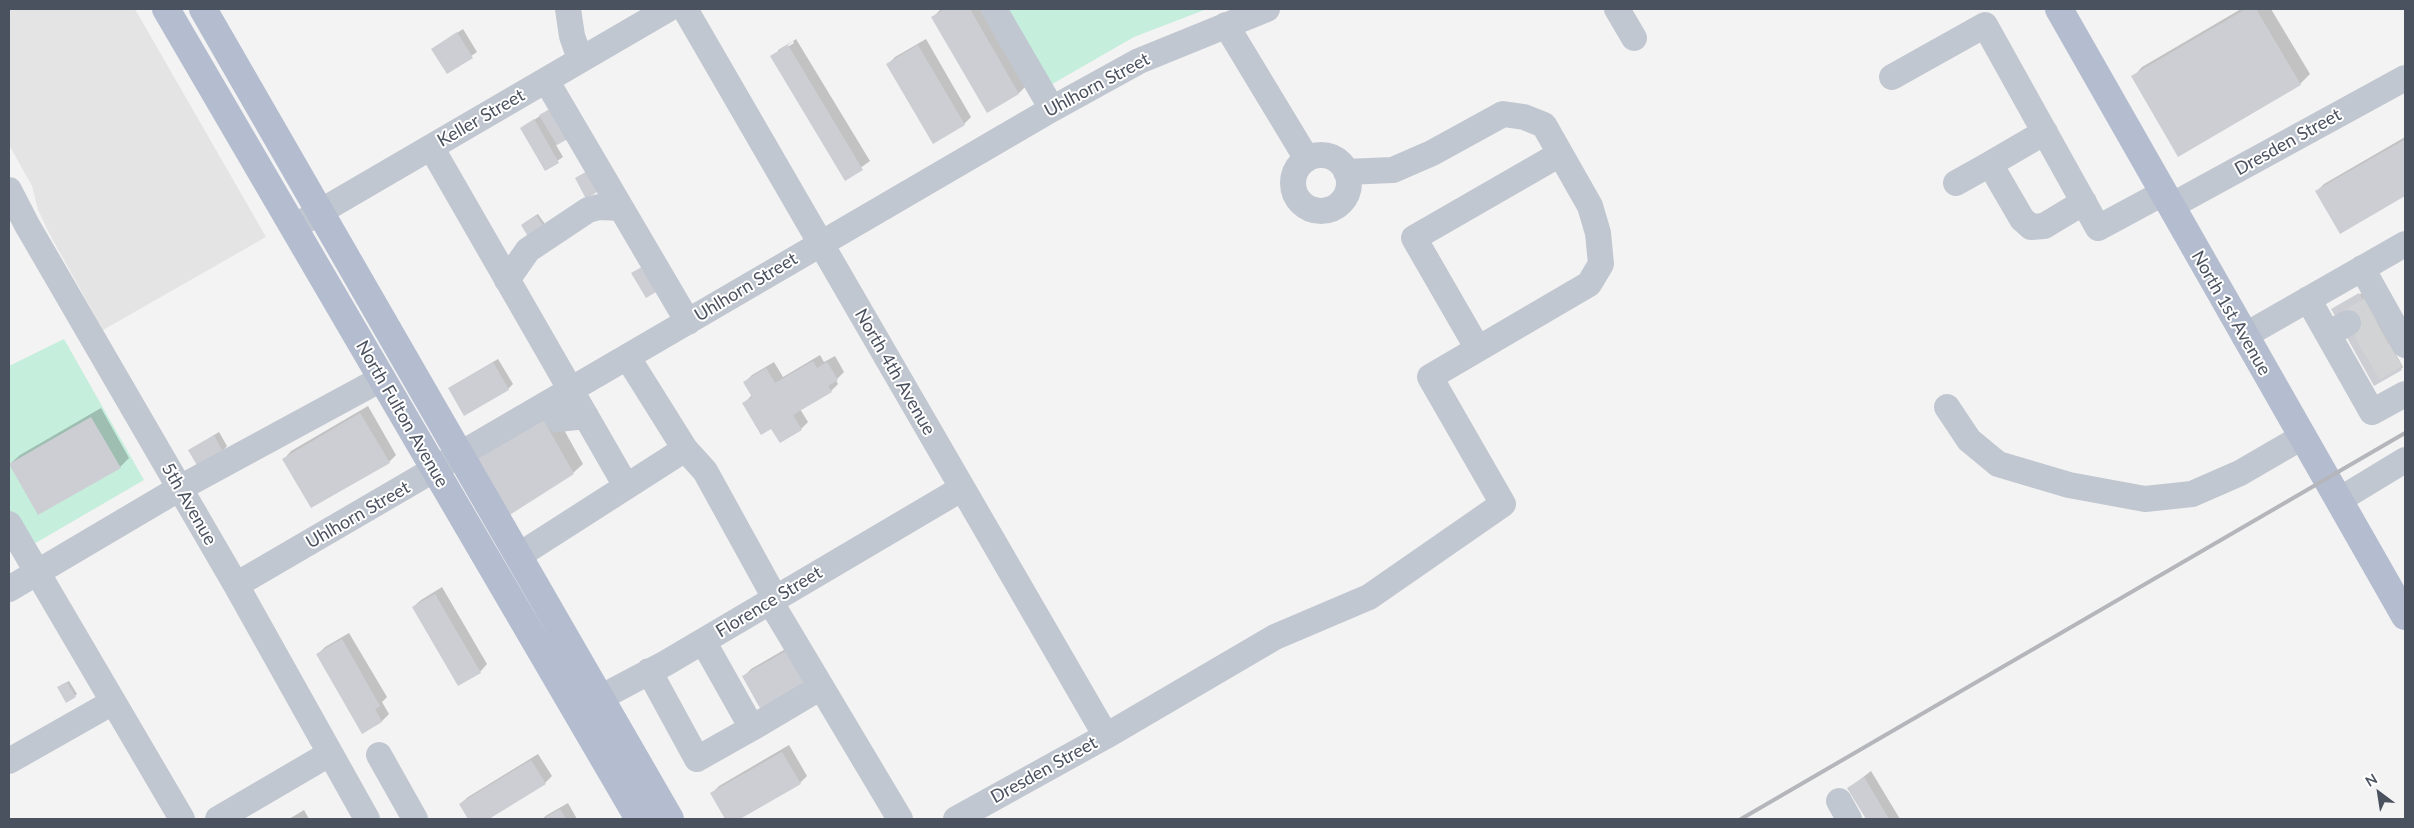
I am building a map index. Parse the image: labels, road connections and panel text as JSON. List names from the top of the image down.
{
  "streets": {
    "main road": ["North 1st Avenue", "North Fulton Avenue"],
    "street": [
      "Uhlhorn Street",
      "Keller Street",
      "Dresden Street",
      "North 4th Avenue",
      "5th Avenue",
      "Florence Street"
    ]
  },
  "crossings": [
    ["Uhlhorn Street", "North 4th Avenue"],
    ["Uhlhorn Street", "North Fulton Avenue"],
    ["Uhlhorn Street", "5th Avenue"],
    ["Keller Street", "North Fulton Avenue"],
    ["Dresden Street", "North 1st Avenue"],
    ["Dresden Street", "North 4th Avenue"],
    ["North 4th Avenue", "Florence Street"],
    ["North Fulton Avenue", "Florence Street"]
  ],
  "north": "top left"
}
